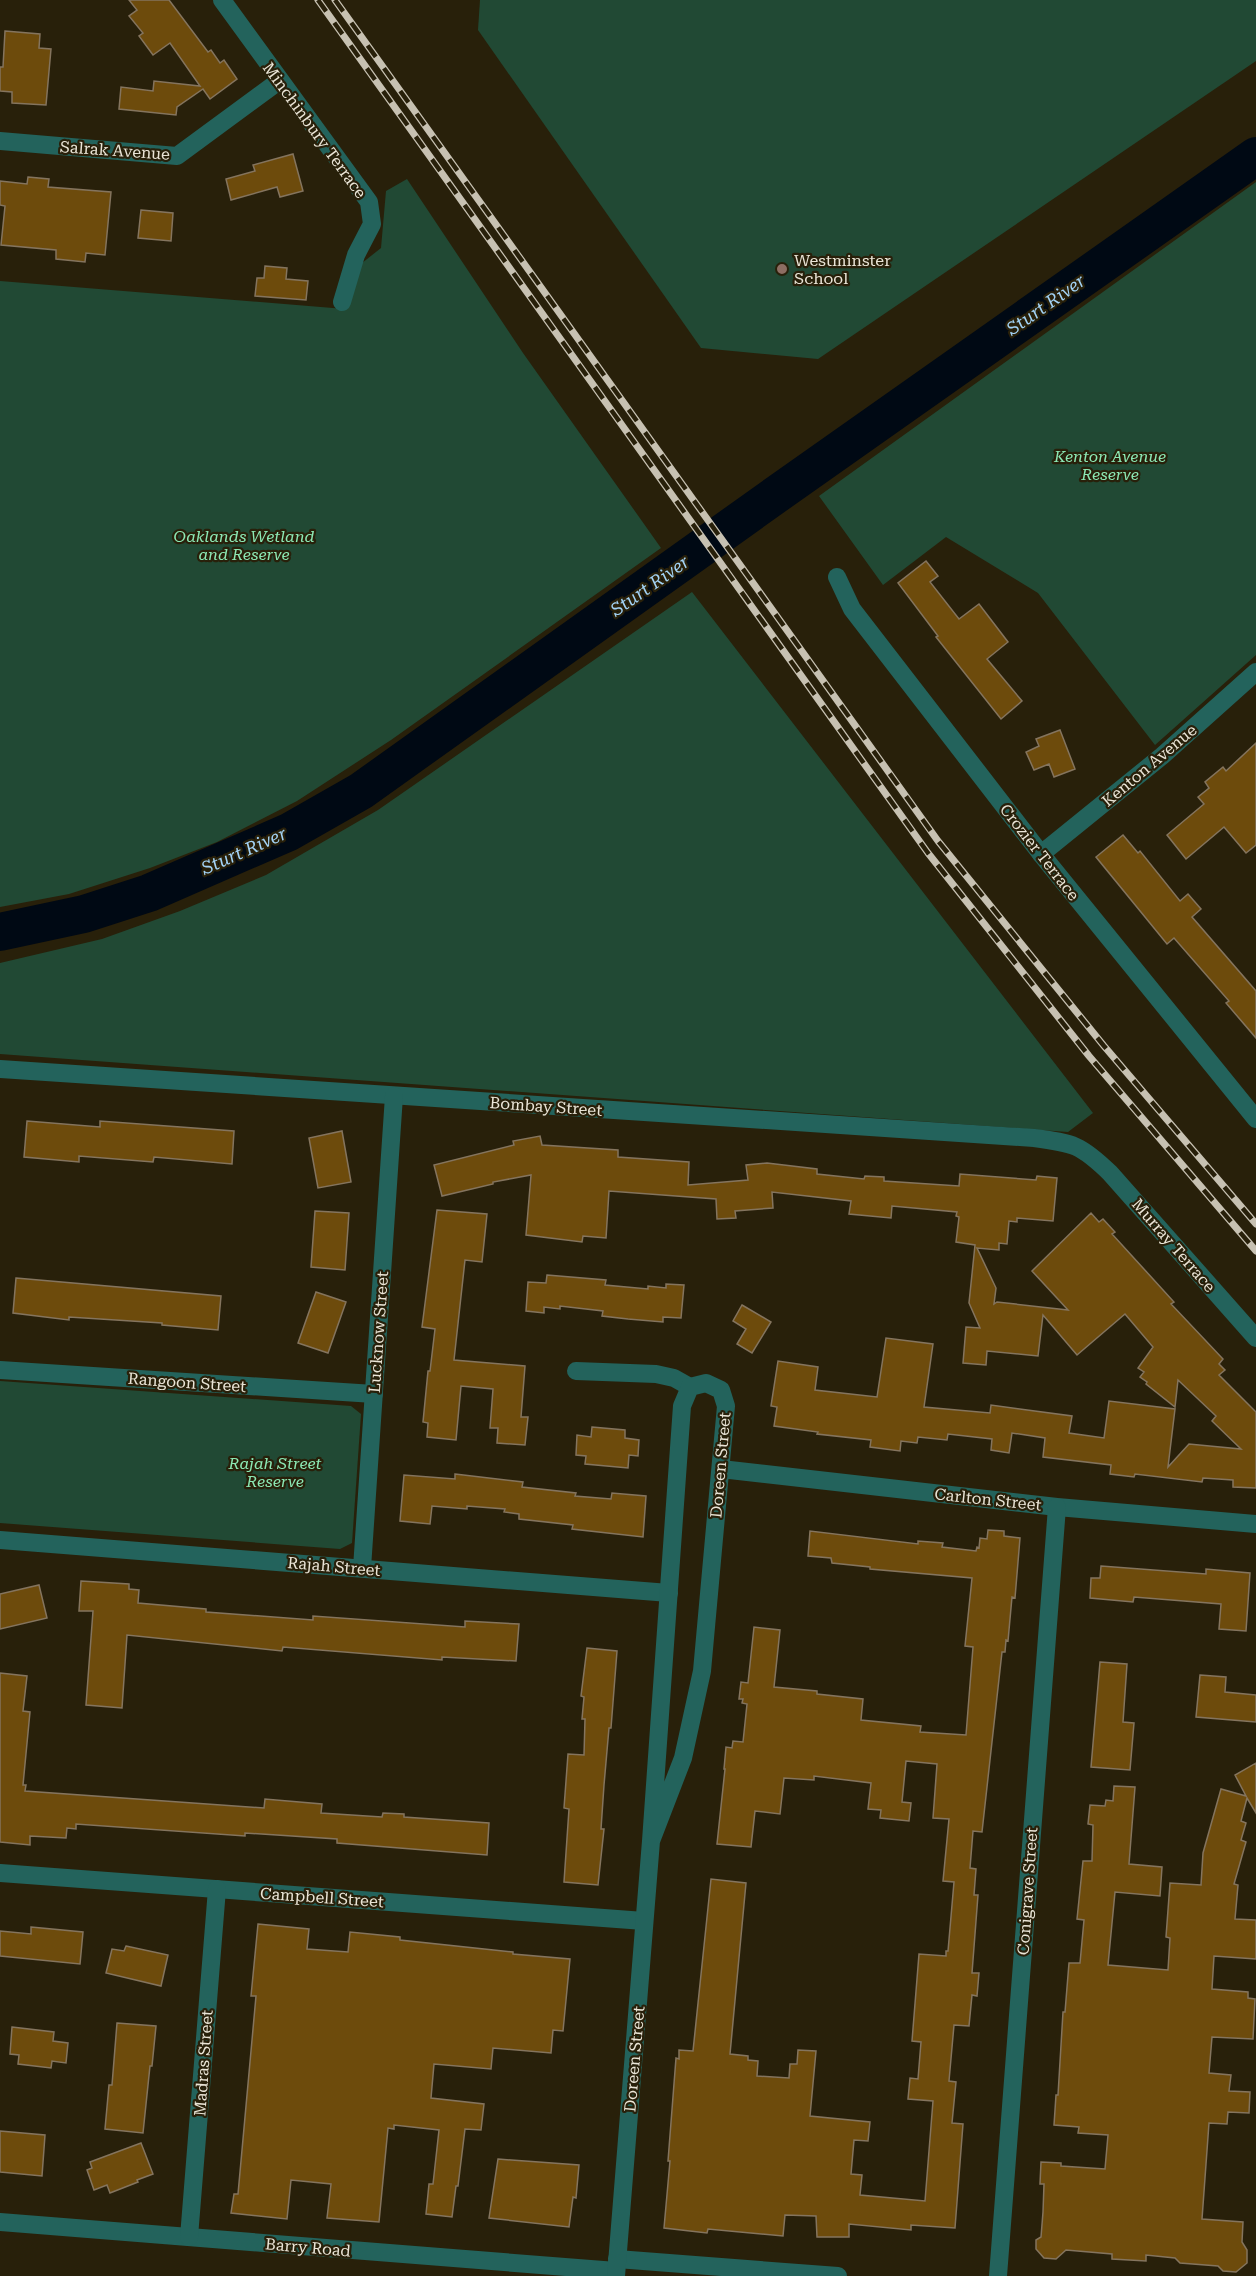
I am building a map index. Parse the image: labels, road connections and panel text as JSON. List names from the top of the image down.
{
  "streets": {
    "street": [
      "Minchinbury Terrace",
      "Salrak Avenue",
      "Kenton Avenue",
      "Crozier Terrace",
      "Bombay Street",
      "Murray Terrace",
      "Lucknow Street",
      "Rangoon Street",
      "Doreen Street",
      "Carlton Street",
      "Rajah Street",
      "Conigrave Street",
      "Campbell Street",
      "Madras Street",
      "Barry Road"
    ]
  },
  "crossings": [
    ["Minchinbury Terrace", "Salrak Avenue"],
    ["Kenton Avenue", "Crozier Terrace"],
    ["Bombay Street", "Murray Terrace"],
    ["Bombay Street", "Lucknow Street"],
    ["Lucknow Street", "Rangoon Street"],
    ["Lucknow Street", "Rajah Street"],
    ["Doreen Street", "Carlton Street"],
    ["Doreen Street", "Rajah Street"],
    ["Doreen Street", "Campbell Street"],
    ["Doreen Street", "Barry Road"],
    ["Carlton Street", "Conigrave Street"],
    ["Campbell Street", "Madras Street"],
    ["Madras Street", "Barry Road"]
  ],
  "water": ["Sturt River"],
  "parks": ["Kenton Avenue Reserve", "Oaklands Wetland and Reserve", "Rajah Street Reserve"],
  "places": ["Westminster School"]
}
